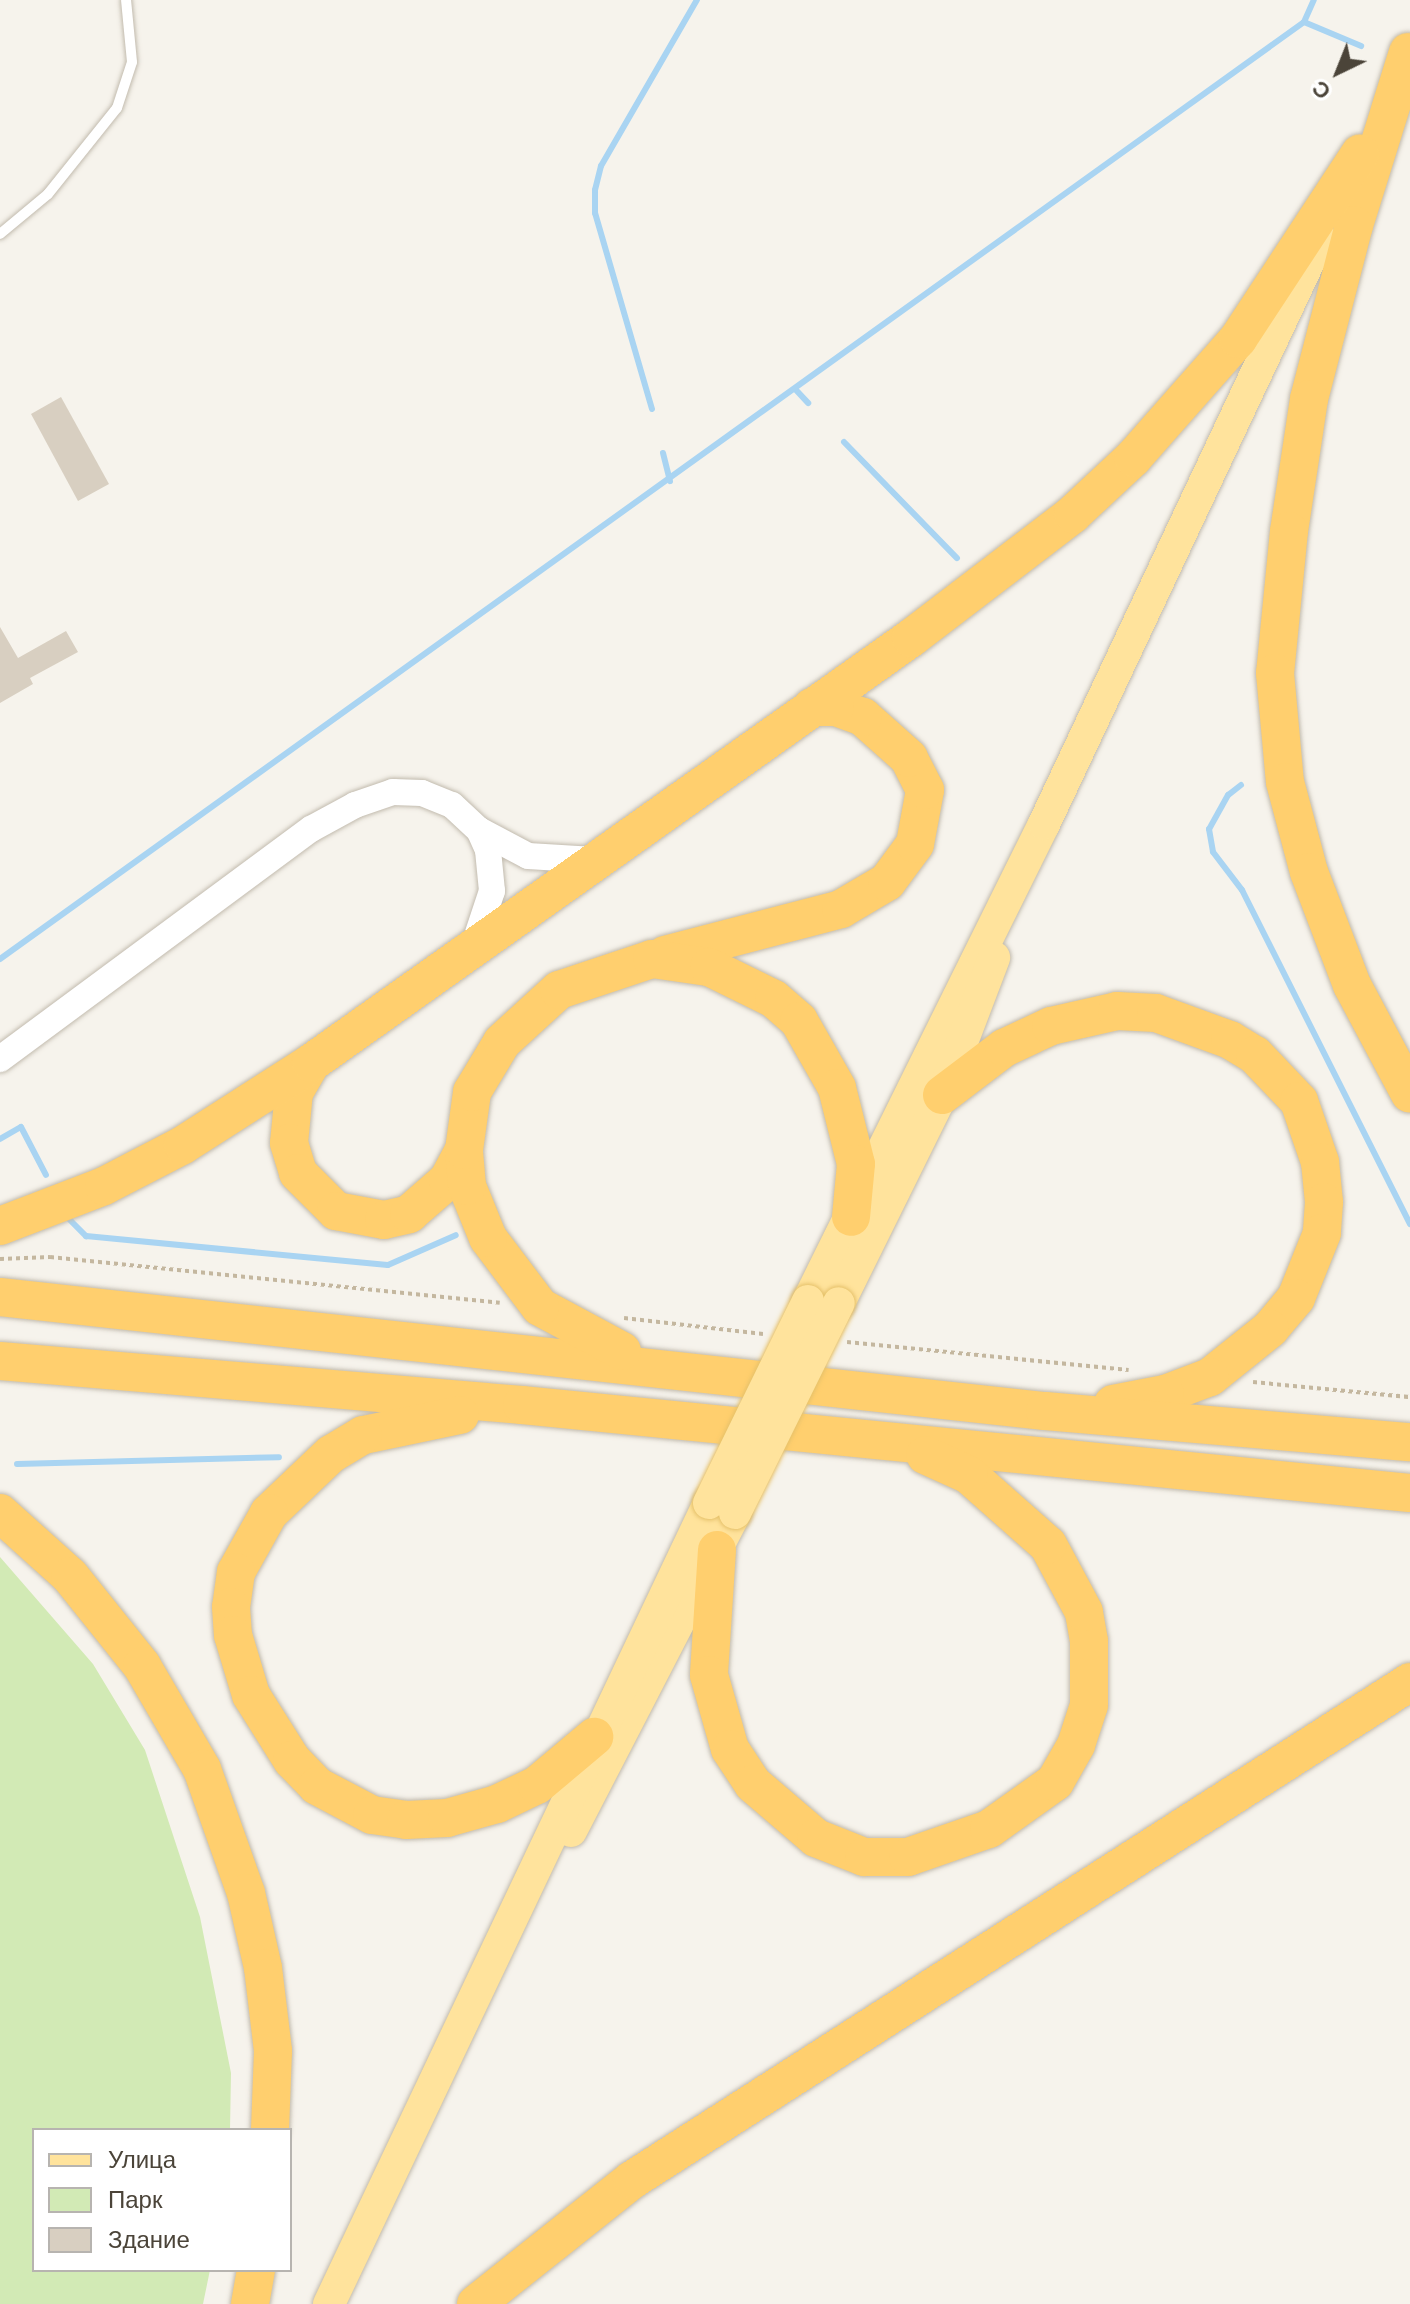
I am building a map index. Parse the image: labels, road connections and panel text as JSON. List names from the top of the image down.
{
  "legend": ["Улица", "Парк", "Здание"],
  "north": "bottom left"
}
